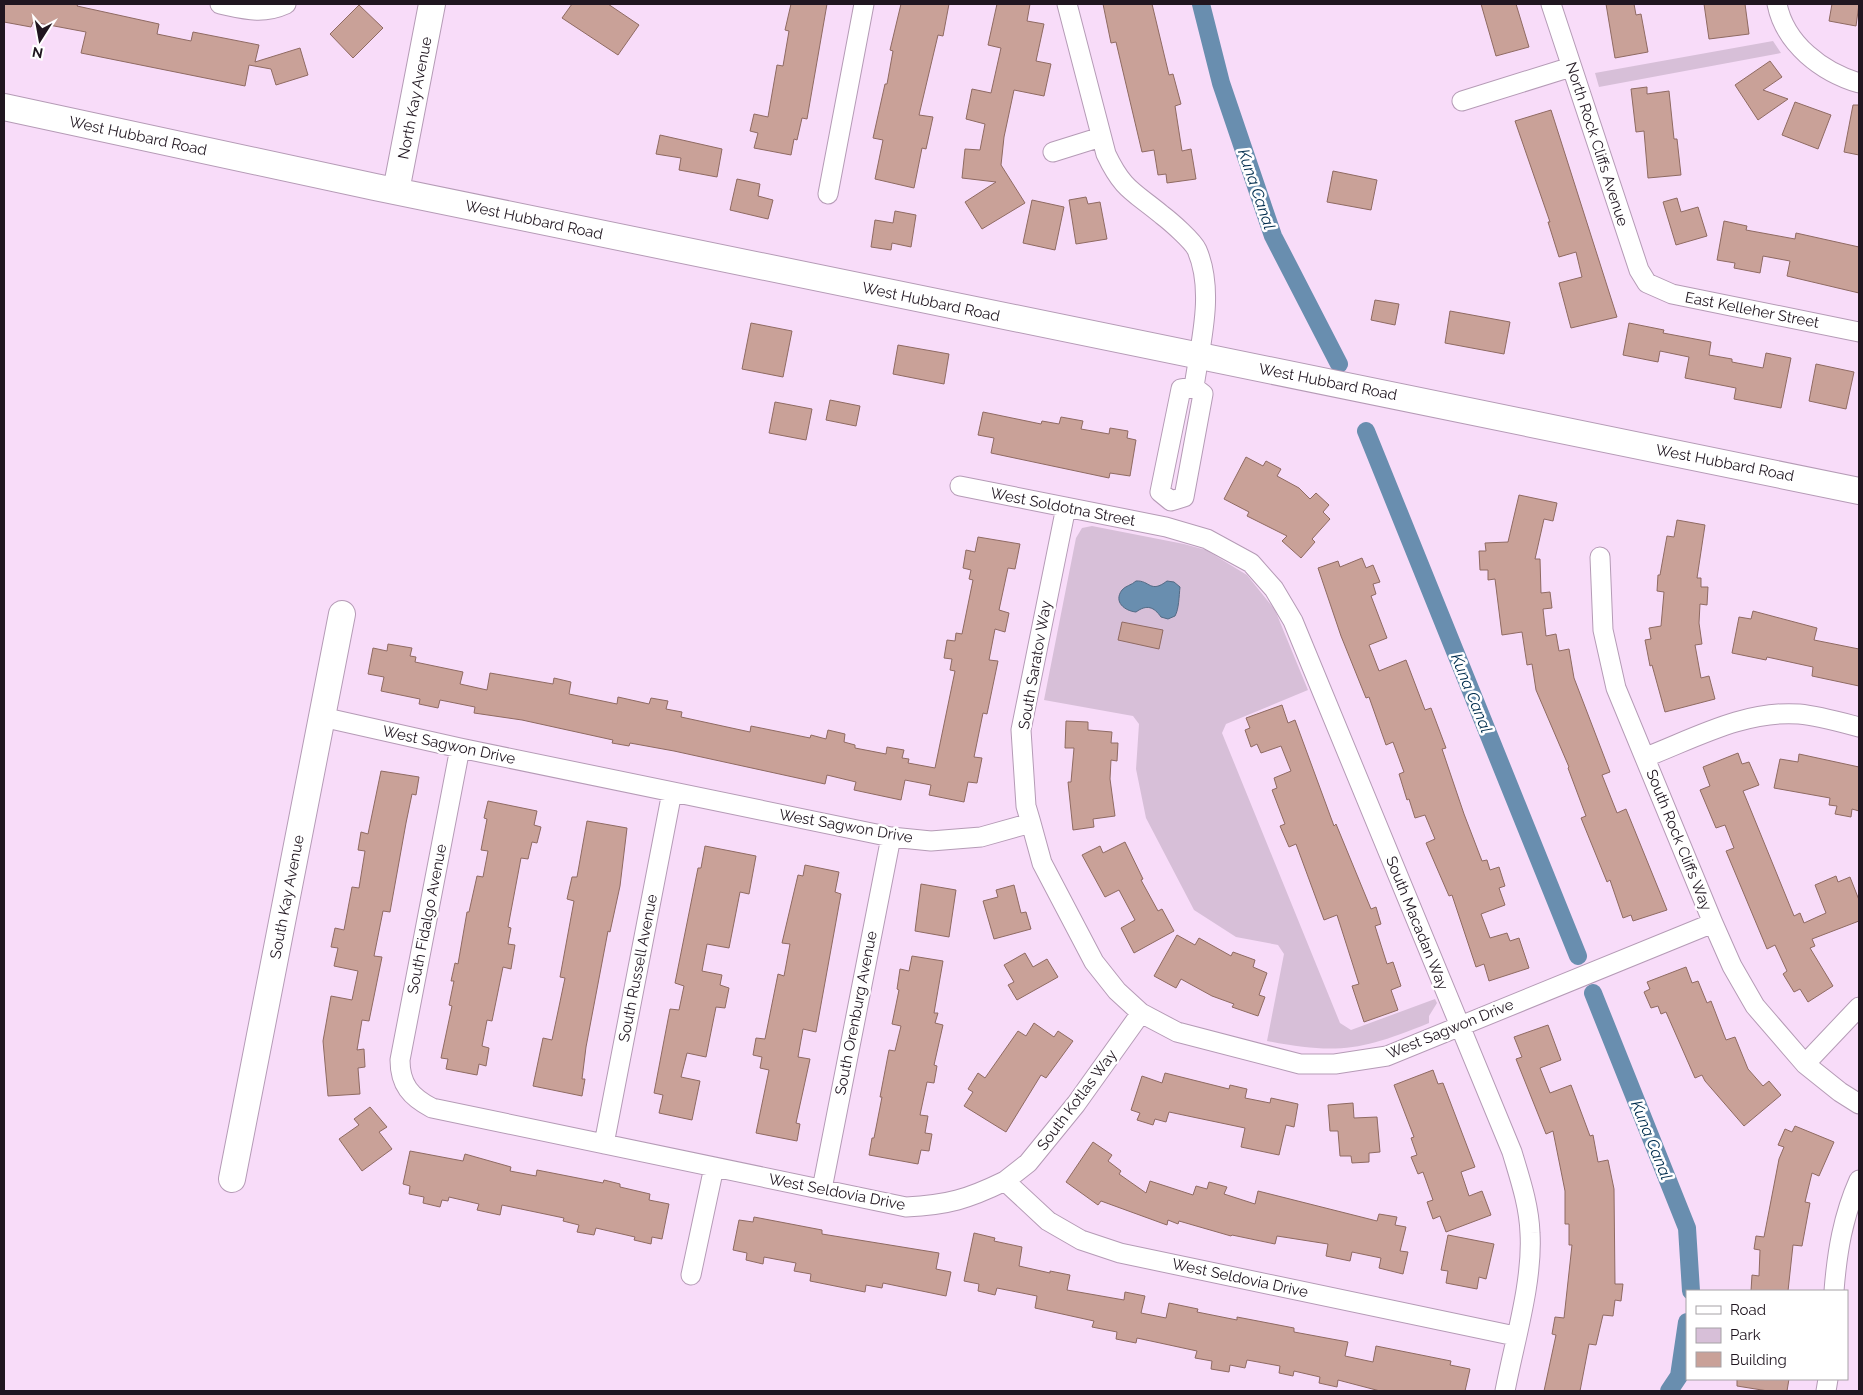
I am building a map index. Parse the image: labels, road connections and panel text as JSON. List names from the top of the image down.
{
  "streets": {
    "street": [
      "North Kay Avenue",
      "West Hubbard Road",
      "North Rock Cliffs Avenue",
      "East Kelleher Street",
      "West Soldotna Street",
      "South Saratov Way",
      "West Sagwon Drive",
      "South Rock Cliffs Way",
      "South Kay Avenue",
      "South Fidalgo Avenue",
      "South Macadan Way",
      "South Russell Avenue",
      "South Orenburg Avenue",
      "South Kotlas Way",
      "West Seldovia Drive"
    ]
  },
  "crossings": [
    ["North Kay Avenue", "West Hubbard Road"],
    ["North Rock Cliffs Avenue", "East Kelleher Street"],
    ["West Soldotna Street", "South Saratov Way"],
    ["West Soldotna Street", "South Macadan Way"],
    ["South Saratov Way", "West Sagwon Drive"],
    ["West Sagwon Drive", "South Rock Cliffs Way"],
    ["West Sagwon Drive", "South Kay Avenue"],
    ["West Sagwon Drive", "South Fidalgo Avenue"],
    ["West Sagwon Drive", "South Macadan Way"],
    ["West Sagwon Drive", "South Russell Avenue"],
    ["West Sagwon Drive", "South Orenburg Avenue"],
    ["West Sagwon Drive", "South Kotlas Way"],
    ["South Fidalgo Avenue", "West Seldovia Drive"],
    ["South Macadan Way", "West Seldovia Drive"],
    ["South Russell Avenue", "West Seldovia Drive"],
    ["South Orenburg Avenue", "West Seldovia Drive"],
    ["South Kotlas Way", "West Seldovia Drive"]
  ],
  "water": ["Kuna Canal"],
  "legend": ["Road", "Park", "Building"],
  "north": "bottom"
}
